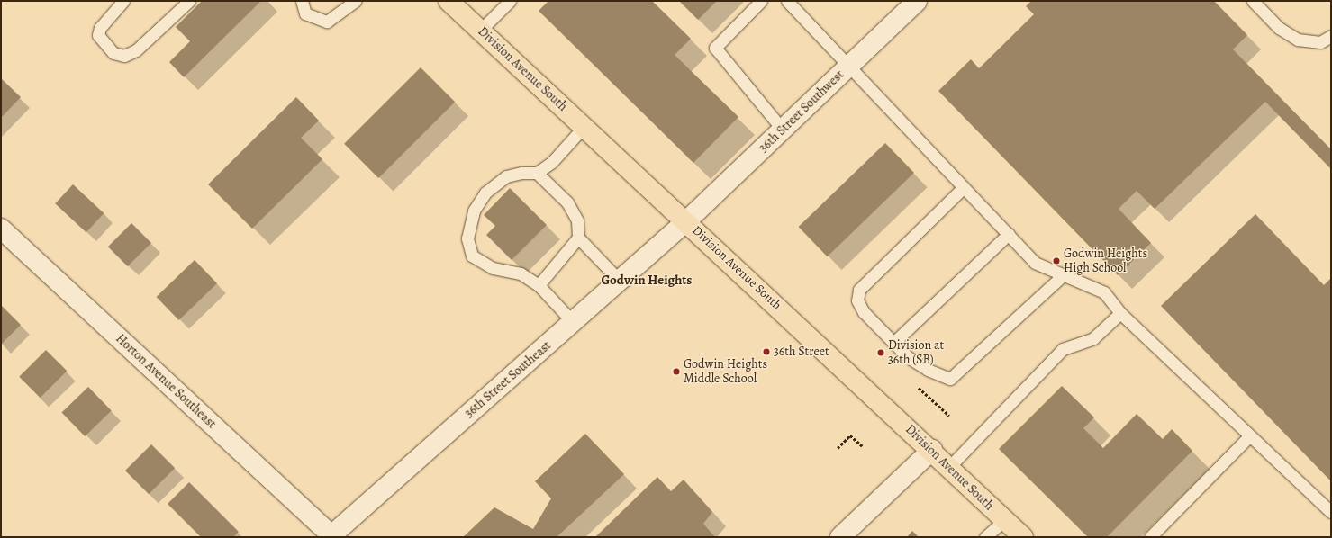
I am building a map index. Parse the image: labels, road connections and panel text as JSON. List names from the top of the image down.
{
  "streets": {
    "main road": ["Division Avenue South"],
    "street": ["36th Street Southwest", "36th Street Southeast", "Horton Avenue Southeast"]
  },
  "crossings": [
    ["Division Avenue South", "36th Street Southwest"],
    ["Division Avenue South", "36th Street Southeast"],
    ["36th Street Southwest", "36th Street Southeast"],
    ["36th Street Southeast", "Horton Avenue Southeast"]
  ],
  "districts": ["Godwin Heights"],
  "places": [
    "Godwin Heights High School",
    "36th Street",
    "Division at 36th (SB)",
    "Godwin Heights Middle School"
  ]
}
